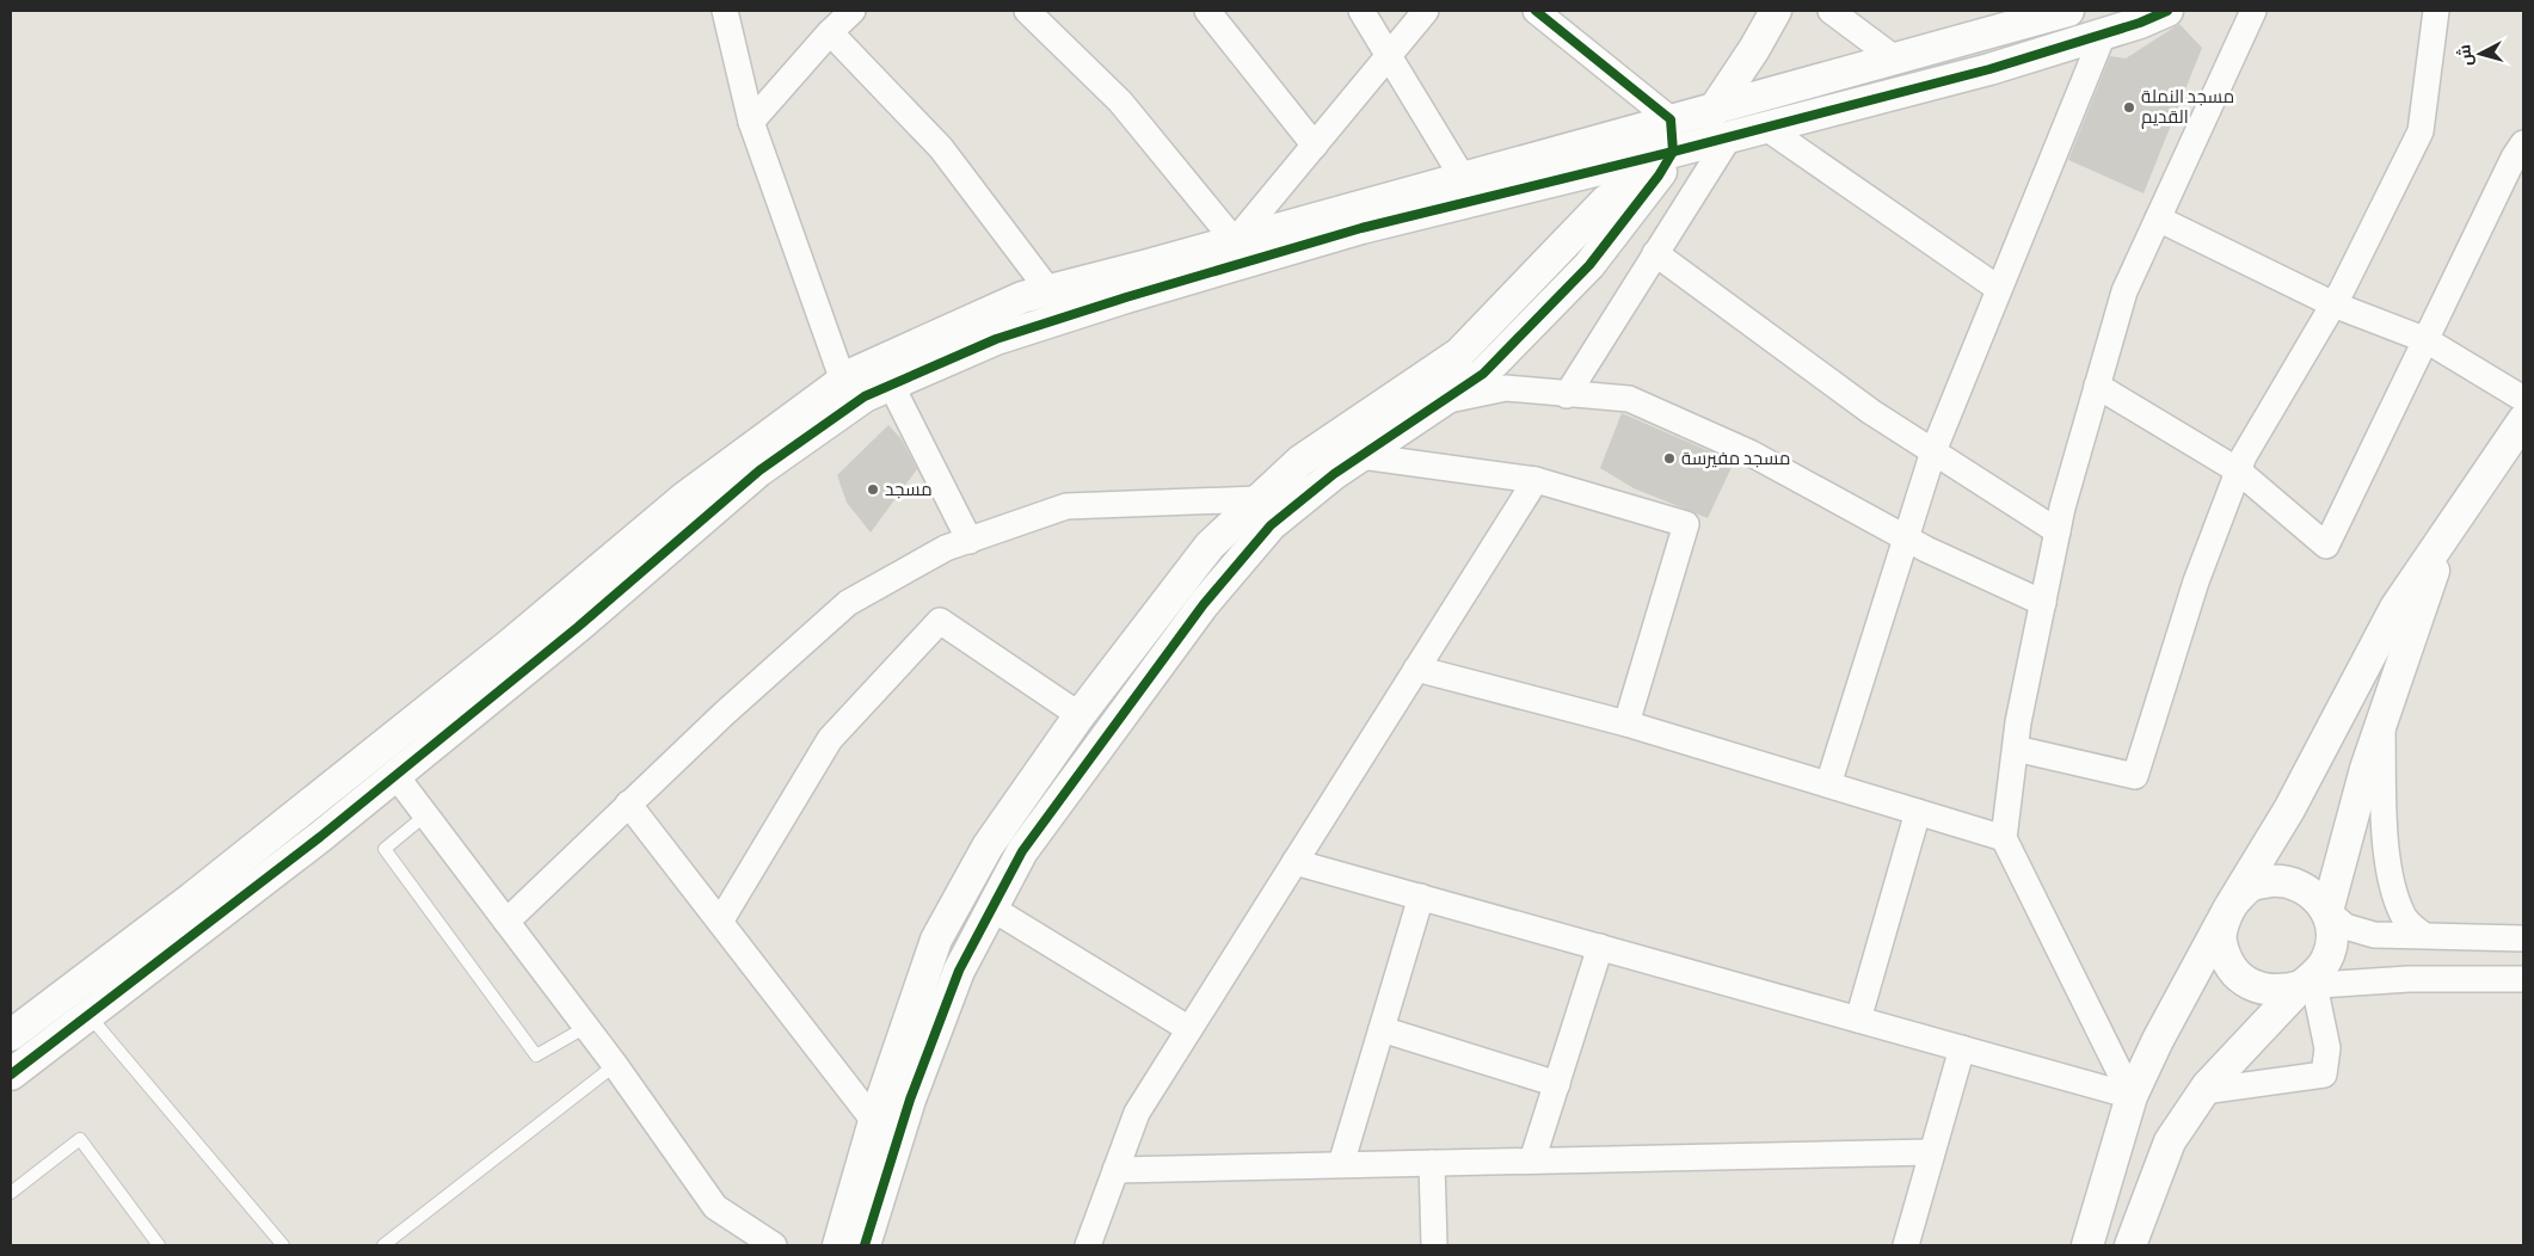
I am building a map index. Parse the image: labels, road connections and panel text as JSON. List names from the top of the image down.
{
  "places": ["مسجد النملة القديم", "مسجد مفيرسة", "مسجد"],
  "north": "left"
}
